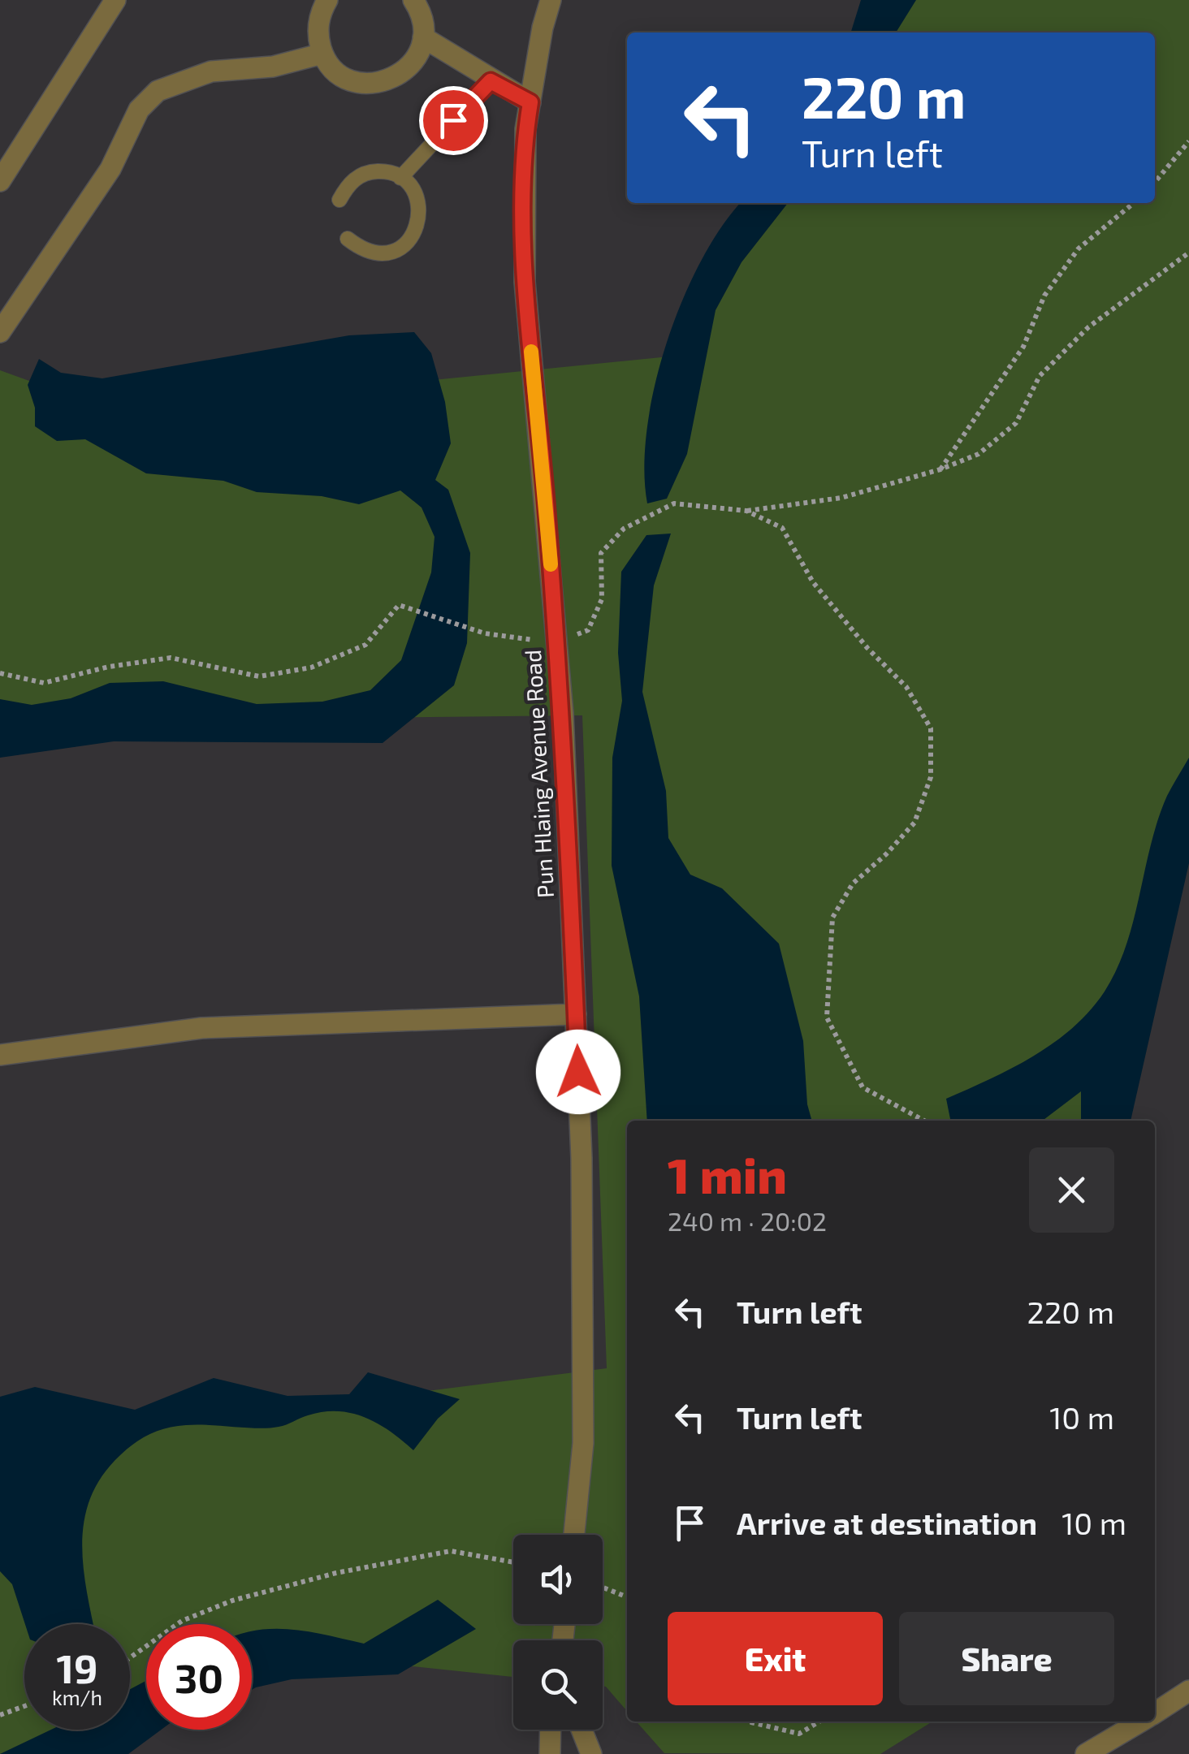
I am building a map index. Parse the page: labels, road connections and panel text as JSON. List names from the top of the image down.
{
  "streets": {
    "street": ["Pun Hlaing Avenue Road"]
  },
  "page": {
    "turn": ["220 m", "Turn left"],
    "heading": ["1 min", "240 m · 20:02"],
    "list": [
      {
        "name": "Turn left",
        "value": "220 m"
      },
      {
        "name": "Turn left",
        "value": "10 m"
      },
      {
        "name": "Arrive at destination",
        "value": "10 m"
      }
    ],
    "buttons": ["Exit", "Share"],
    "speed": "19 km/h",
    "limit": "30"
  }
}
